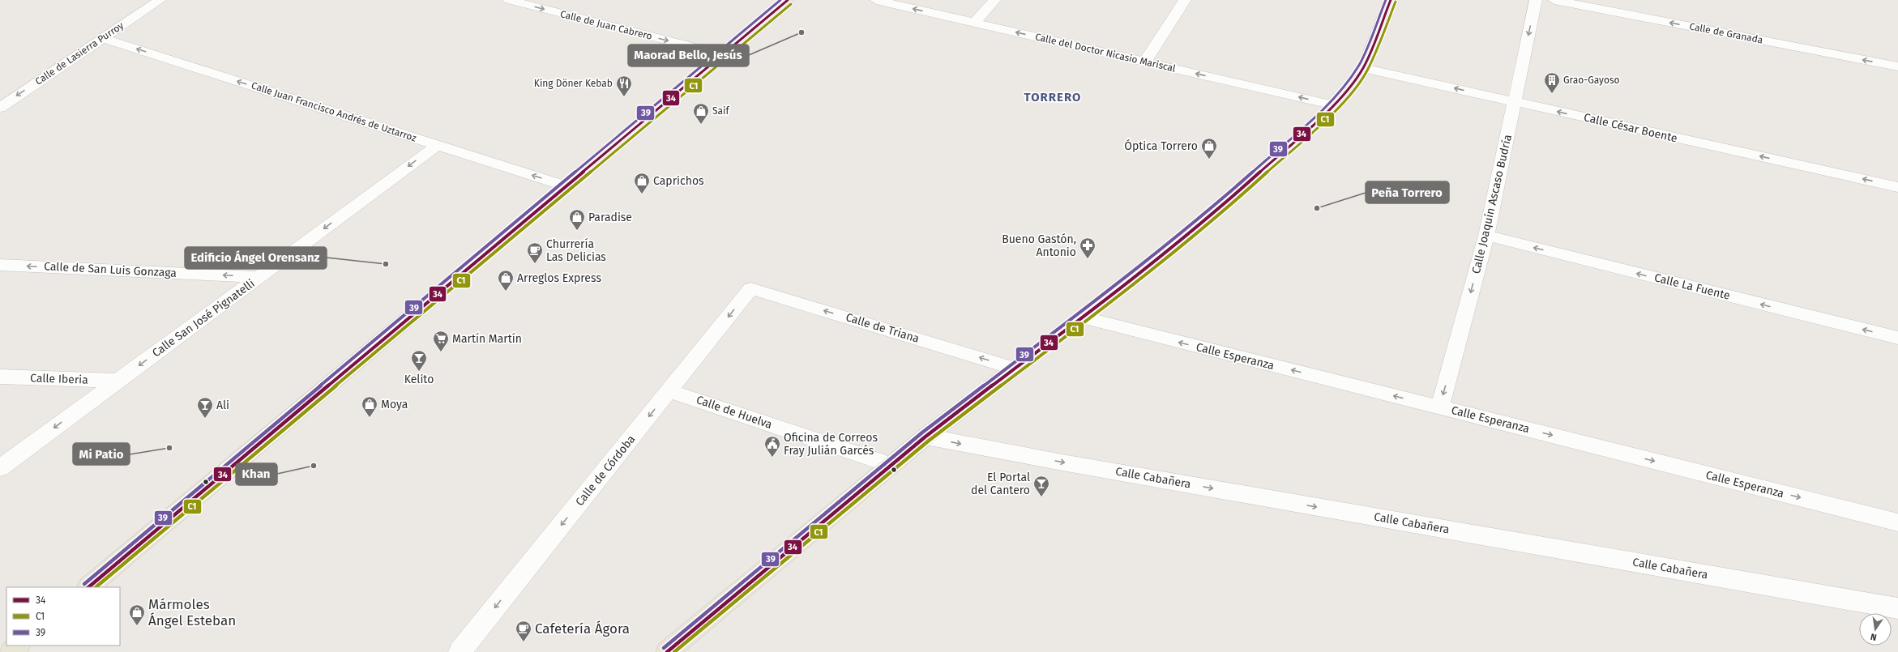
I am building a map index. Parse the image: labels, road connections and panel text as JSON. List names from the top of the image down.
{
  "streets": {
    "street": [
      "Calle de Juan Cabrero",
      "Calle de Granada",
      "Calle del Doctor Nicasio Mariscal",
      "Calle de Lasierra Purroy",
      "Calle Juan Francisco Andrés de Uztarroz",
      "Calle César Boente",
      "Calle Joaquín Ascaso Budría",
      "Calle de San Luis Gonzaga",
      "Calle La Fuente",
      "Calle San José Pignatelli",
      "Calle de Triana",
      "Calle Esperanza",
      "Calle Iberia",
      "Calle de Huelva",
      "Calle de Córdoba",
      "Calle Cabañera"
    ]
  },
  "crossings": [
    ["Calle de Lasierra Purroy", "Calle Juan Francisco Andrés de Uztarroz"],
    ["Calle Juan Francisco Andrés de Uztarroz", "Calle San José Pignatelli"],
    ["Calle César Boente", "Calle Joaquín Ascaso Budría"],
    ["Calle Joaquín Ascaso Budría", "Calle La Fuente"],
    ["Calle Joaquín Ascaso Budría", "Calle Esperanza"],
    ["Calle de San Luis Gonzaga", "Calle San José Pignatelli"],
    ["Calle San José Pignatelli", "Calle Iberia"],
    ["Calle de Triana", "Calle de Córdoba"],
    ["Calle de Huelva", "Calle de Córdoba"]
  ],
  "one_way": [
    "Calle de Juan Cabrero",
    "Calle de Granada",
    "Calle del Doctor Nicasio Mariscal",
    "Calle de Lasierra Purroy",
    "Calle Juan Francisco Andrés de Uztarroz",
    "Calle César Boente",
    "Calle Joaquín Ascaso Budría",
    "Calle de San Luis Gonzaga",
    "Calle La Fuente",
    "Calle San José Pignatelli",
    "Calle de Triana",
    "Calle de Córdoba",
    "Calle Cabañera"
  ],
  "districts": ["TORRERO"],
  "places": {
    "other": [
      "Maorad Bello, Jesús",
      "Peña Torrero",
      "Edificio Ángel Orensanz",
      "Mi Patio",
      "Khan"
    ],
    "building": ["Grao-Gayoso"],
    "restaurant": ["King Döner Kebab"],
    "shop": [
      "Saif",
      "Óptica Torrero",
      "Caprichos",
      "Paradise",
      "Arreglos Express",
      "Moya",
      "Mármoles Ángel Esteban"
    ],
    "pharmacy": ["Bueno Gastón, Antonio"],
    "cafe": ["Churrería Las Delicias", "Cafetería Ágora"],
    "supermarket": ["Martín Martín"],
    "bar": ["Kelito", "Ali", "El Portal del Cantero"],
    "public building": ["Oficina de Correos Fray Julián Garcés"]
  },
  "lines": ["transit line 34", "transit line 39", "transit line C1"],
  "legend": ["34", "C1", "39"],
  "north": "bottom"
}
